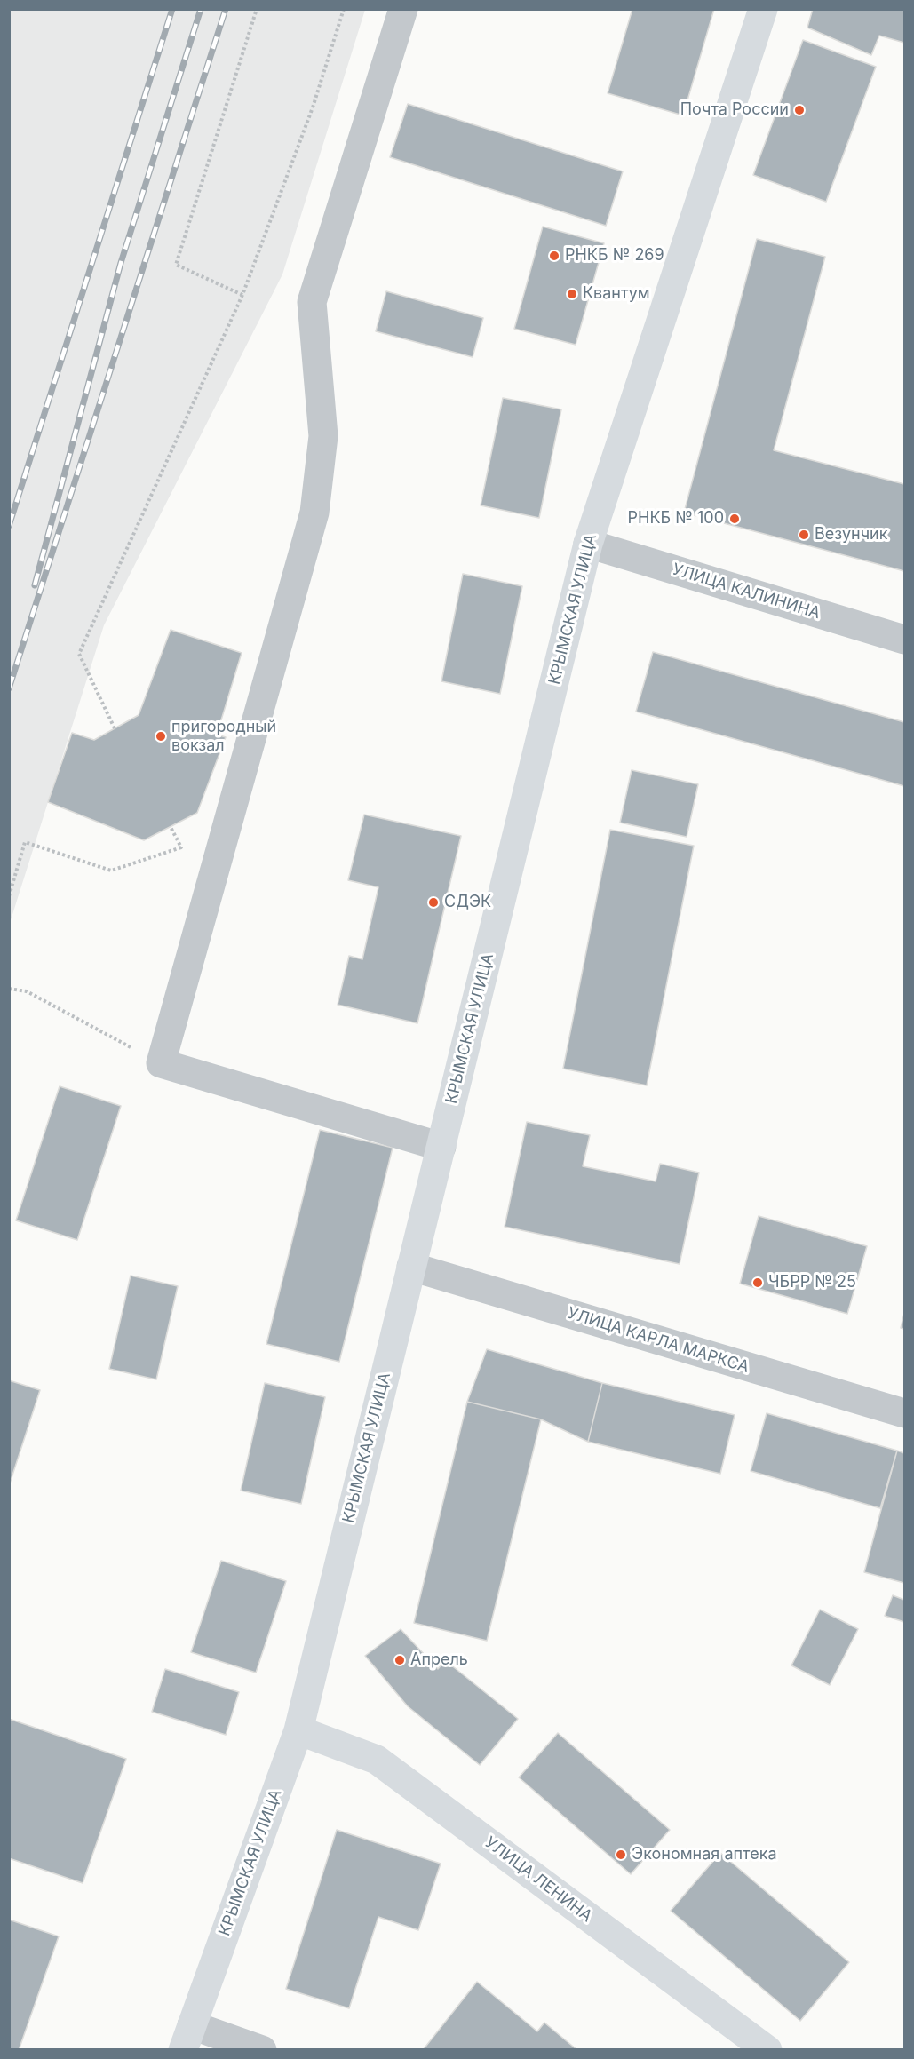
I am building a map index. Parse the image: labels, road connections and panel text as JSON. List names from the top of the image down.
{
  "streets": {
    "main road": ["КРЫМСКАЯ УЛИЦА", "УЛИЦА ЛЕНИНА"],
    "street": ["УЛИЦА КАЛИНИНА", "УЛИЦА КАРЛА МАРКСА"]
  },
  "crossings": [
    ["УЛИЦА КАЛИНИНА", "КРЫМСКАЯ УЛИЦА"],
    ["КРЫМСКАЯ УЛИЦА", "УЛИЦА КАРЛА МАРКСА"],
    ["КРЫМСКАЯ УЛИЦА", "УЛИЦА ЛЕНИНА"]
  ],
  "places": [
    "Почта России",
    "РНКБ № 269",
    "Квантум",
    "РНКБ № 100",
    "Везунчик",
    "пригородный вокзал",
    "СДЭК",
    "ЧБРР № 25",
    "Апрель",
    "Экономная аптека"
  ]
}
